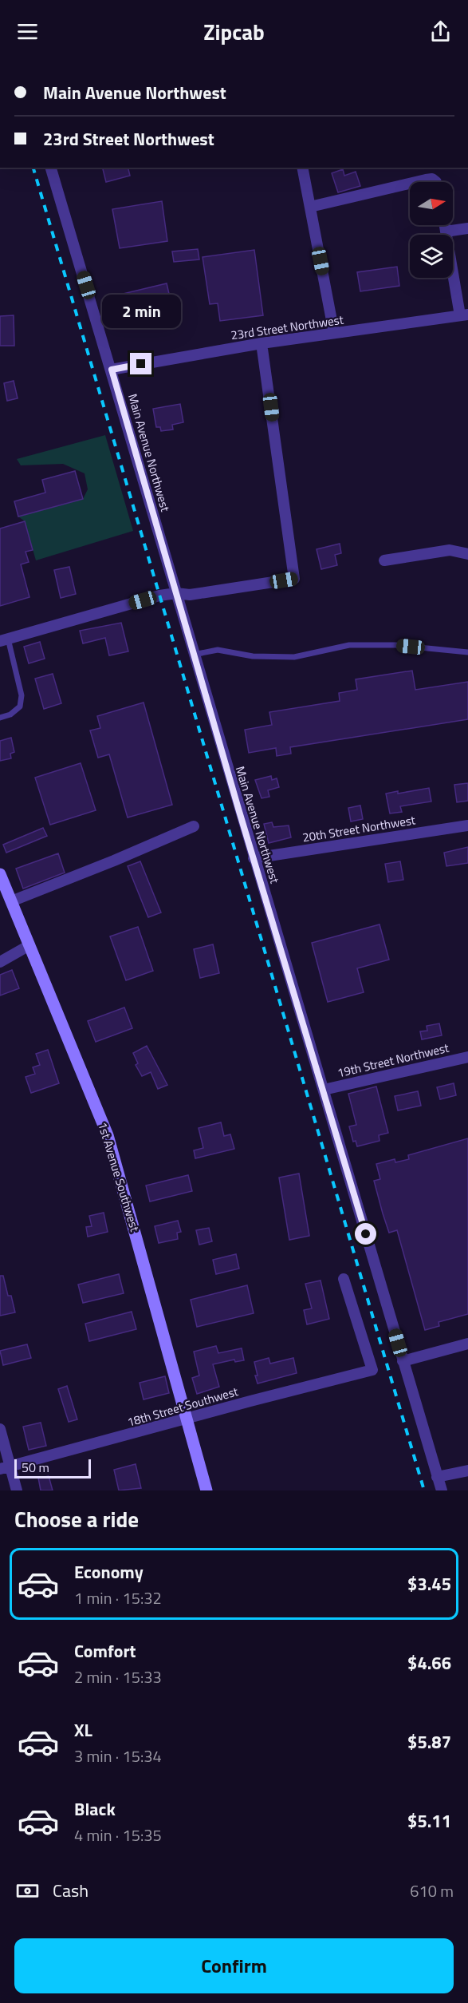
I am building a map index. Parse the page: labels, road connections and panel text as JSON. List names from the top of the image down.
{
  "streets": {
    "main road": ["1st Avenue Southwest"],
    "street": [
      "23rd Street Northwest",
      "Main Avenue Northwest",
      "20th Street Northwest",
      "19th Street Northwest",
      "18th Street Southwest"
    ]
  },
  "crossings": [
    ["23rd Street Northwest", "Main Avenue Northwest"],
    ["Main Avenue Northwest", "20th Street Northwest"],
    ["Main Avenue Northwest", "19th Street Northwest"],
    ["1st Avenue Southwest", "18th Street Southwest"]
  ],
  "scale_bar": "50 m",
  "north": "right",
  "page": {
    "header": "Zipcab",
    "banner": ["Main Avenue Northwest", "23rd Street Northwest"],
    "bubble": "2 min",
    "scale": "50 m",
    "heading": "Choose a ride",
    "list": [
      {
        "name": "Economy",
        "note": "1 min · 15:32",
        "value": "$3.45"
      },
      {
        "name": "Comfort",
        "note": "2 min · 15:33",
        "value": "$4.66"
      },
      {
        "name": "XL",
        "note": "3 min · 15:34",
        "value": "$5.87"
      },
      {
        "name": "Black",
        "note": "4 min · 15:35",
        "value": "$5.11"
      }
    ],
    "pay": ["Cash", "610 m"],
    "buttons": "Confirm"
  }
}
